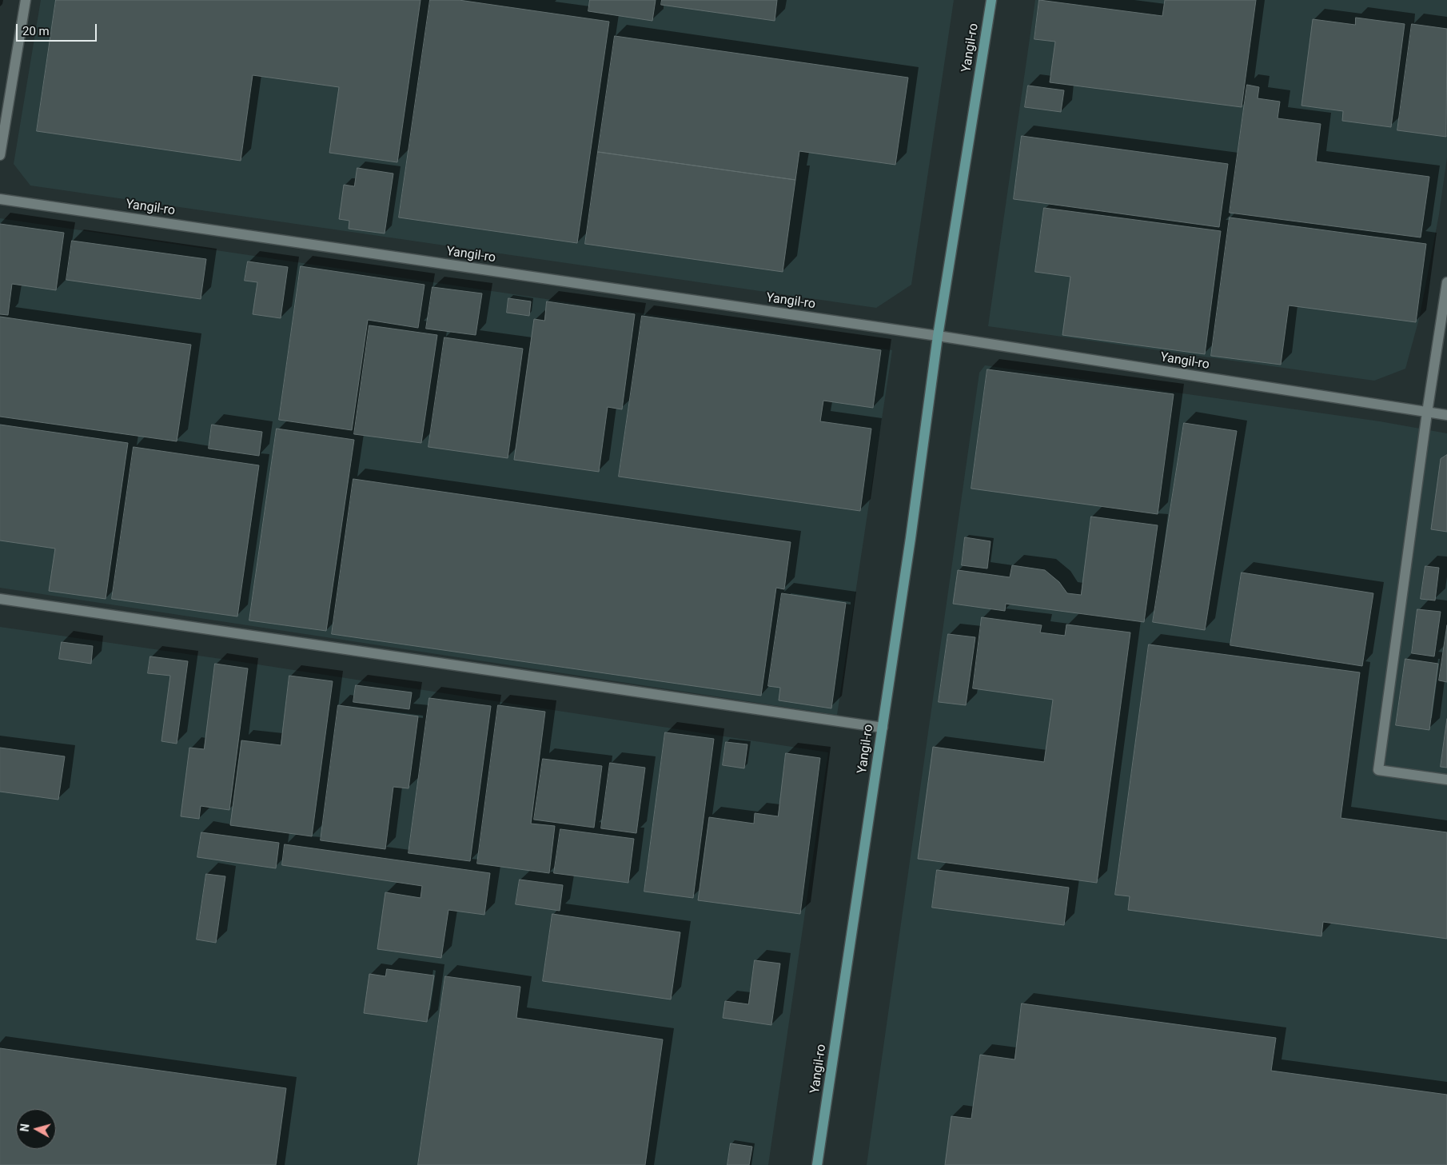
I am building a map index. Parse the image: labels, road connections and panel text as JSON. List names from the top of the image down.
{
  "streets": {
    "main road": ["Yangil-ro"]
  },
  "scale_bar": "20 m",
  "north": "left"
}
